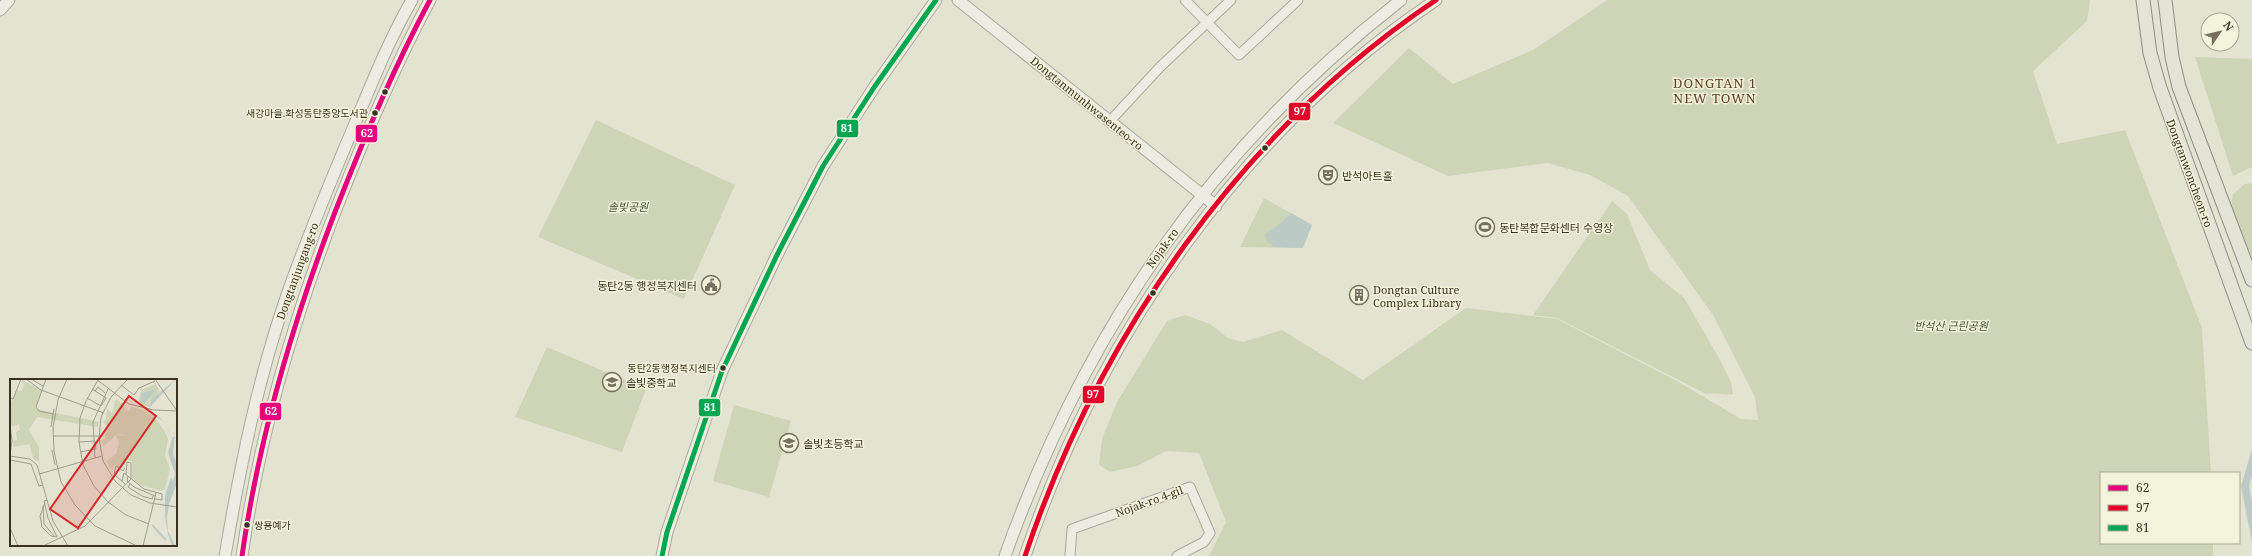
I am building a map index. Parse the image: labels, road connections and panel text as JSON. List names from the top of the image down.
{
  "streets": {
    "main road": ["Dongtanwoncheon-ro"],
    "street": [
      "Dongtanmunhwasenteo-ro",
      "Nojak-ro",
      "Dongtanjungang-ro",
      "Nojak-ro 4-gil"
    ]
  },
  "crossings": [
    ["Dongtanmunhwasenteo-ro", "Nojak-ro"]
  ],
  "districts": ["DONGTAN 1 NEW TOWN"],
  "parks": ["솔빛공원", "반석산 근린공원"],
  "places": {
    "other": ["새강마을.화성동탄중앙도서관", "동탄2동행정복지센터", "쌍용예가"],
    "theatre": ["반석아트홀"],
    "sports": ["동탄복합문화센터 수영장"],
    "public building": ["동탄2동 행정복지센터"],
    "building": ["Dongtan Culture Complex Library"],
    "school or university": ["솔빛중학교", "솔빛초등학교"]
  },
  "lines": ["transit line 62", "transit line 97", "transit line 81"],
  "legend": ["62", "97", "81"],
  "north": "top right"
}
